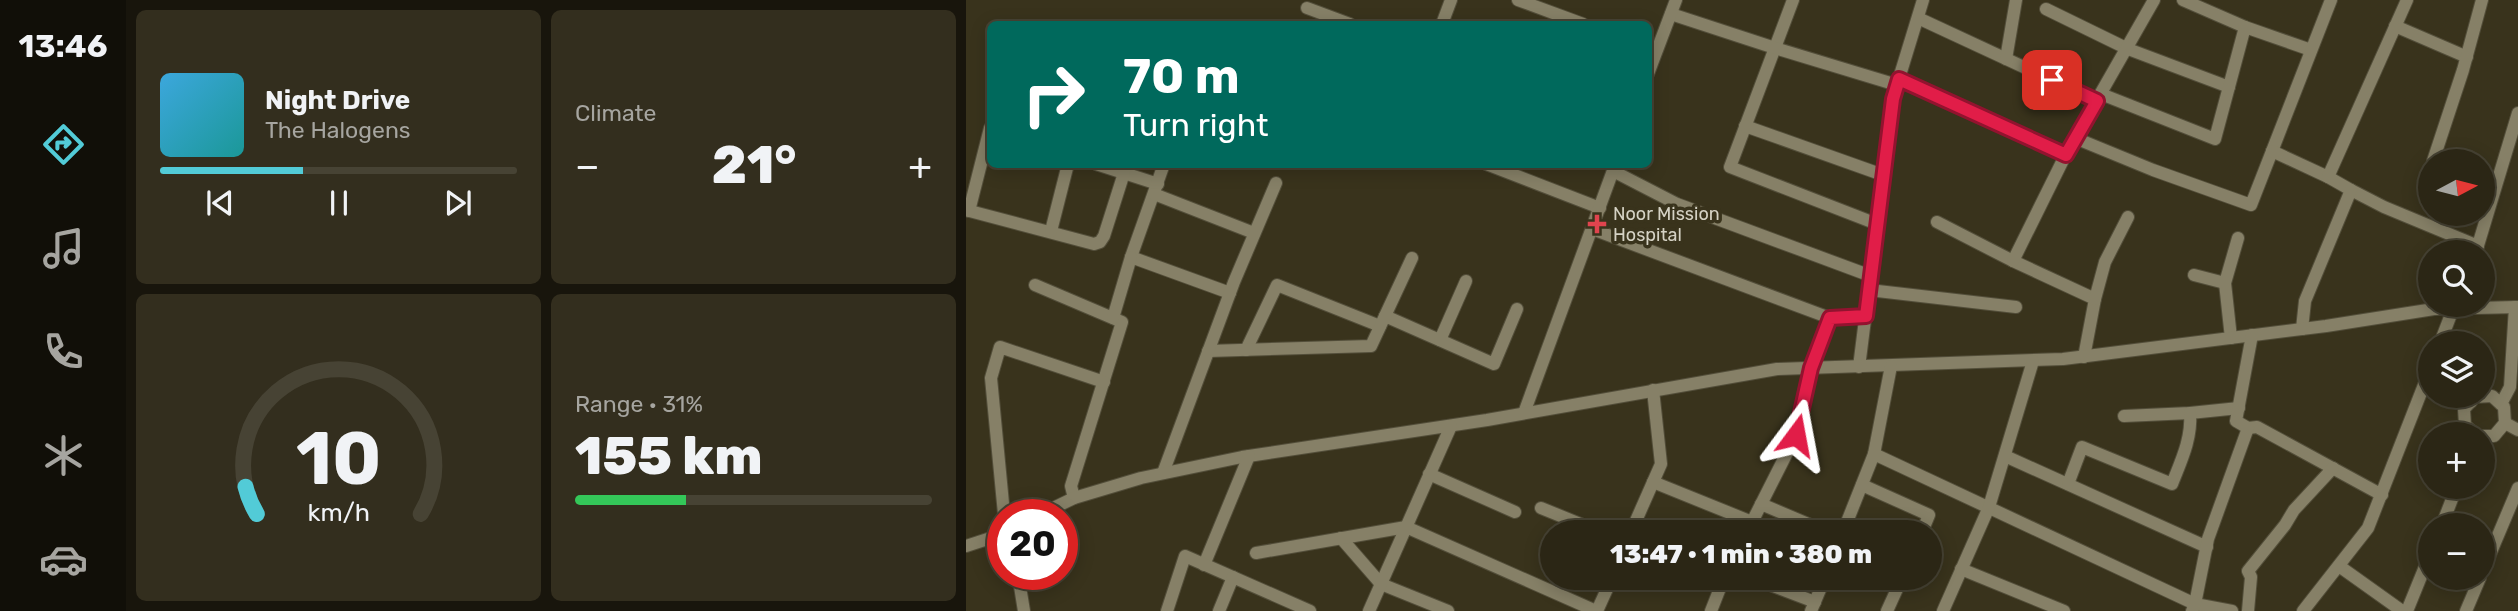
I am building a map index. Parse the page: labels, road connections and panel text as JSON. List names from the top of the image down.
{
  "places": {
    "health": ["Noor Mission Hospital"]
  },
  "north": "right",
  "page": {
    "tabs": "13:46",
    "tile": [
      "Climate",
      ["Range · 31%", "155 km"]
    ],
    "turn": ["70 m", "Turn right"],
    "song": ["Night Drive", "The Halogens"],
    "heat": ["−", "21°", "+"],
    "map_buttons": ["+", "−"],
    "limit": "20",
    "trip": "13:47 · 1 min · 380 m",
    "gauge": ["10", "km/h"]
  }
}
